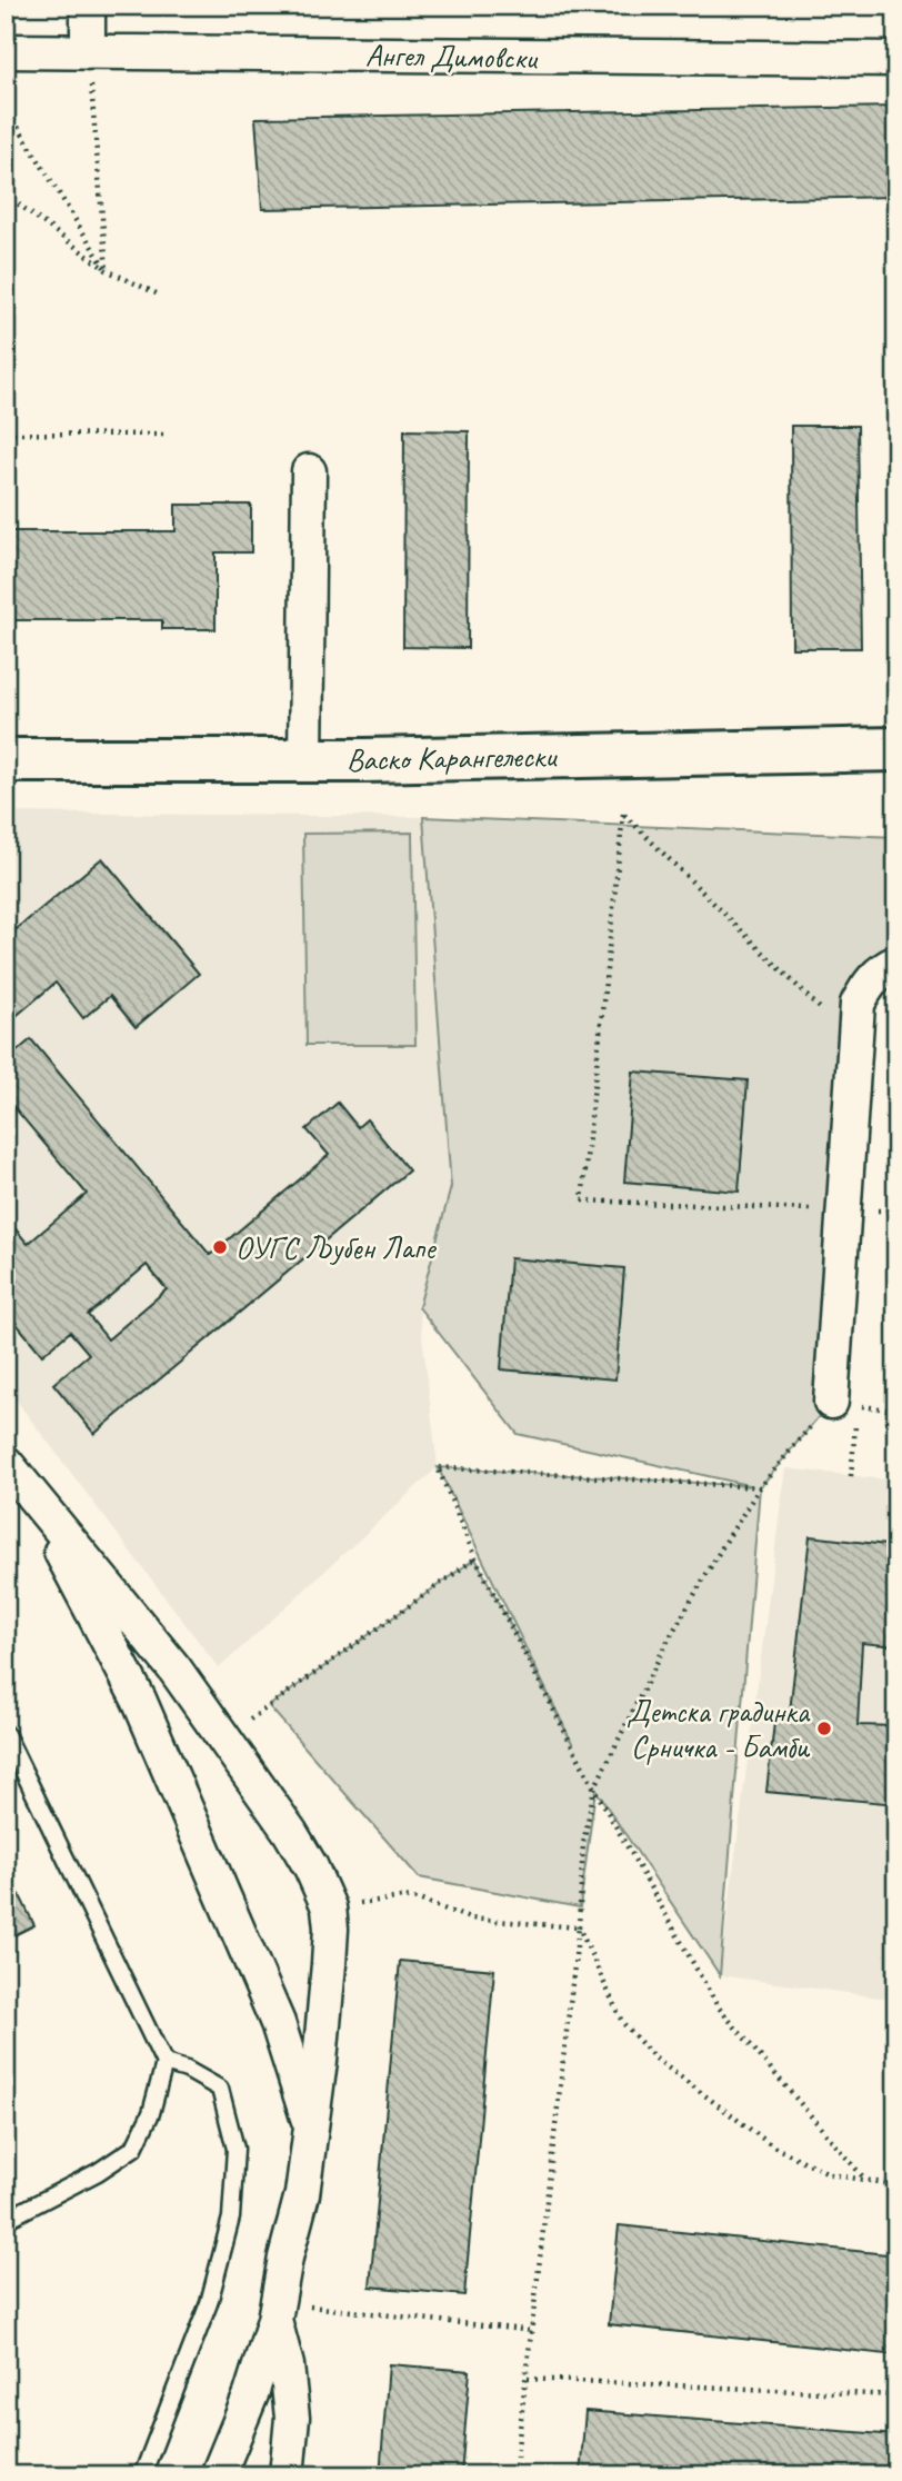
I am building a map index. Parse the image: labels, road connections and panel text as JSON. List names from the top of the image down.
{
  "streets": {
    "street": ["Ангел Димовски", "Васко Карангелески"]
  },
  "places": ["ОУГС Љубен Лапе", "Детска градинка Срничка - Бамби"]
}
